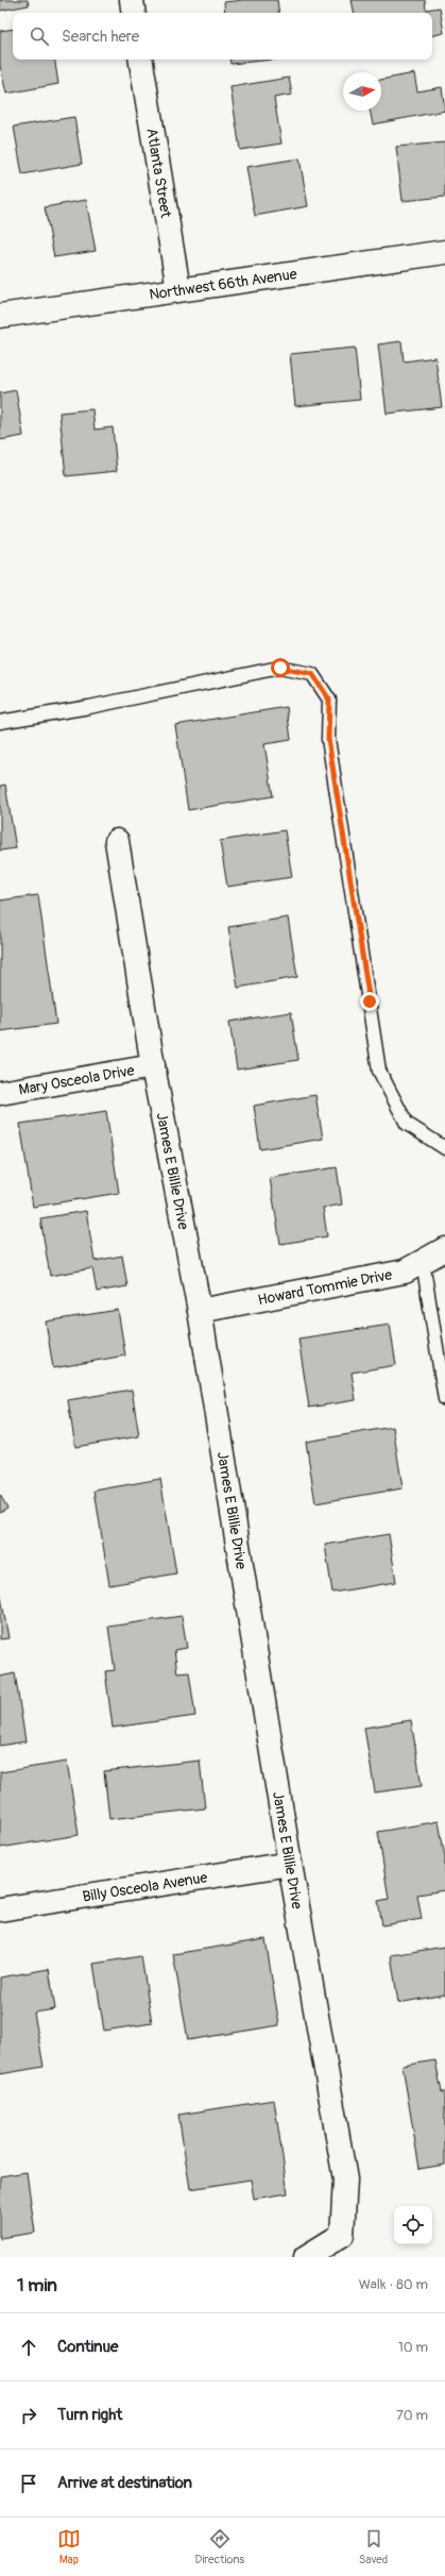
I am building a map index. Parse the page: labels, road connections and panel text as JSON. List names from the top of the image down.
{
  "streets": {
    "street": [
      "Atlanta Street",
      "Northwest 66th Avenue",
      "Mary Osceola Drive",
      "James E Billie Drive",
      "Howard Tommie Drive",
      "Billy Osceola Avenue"
    ]
  },
  "crossings": [
    ["Atlanta Street", "Northwest 66th Avenue"],
    ["Mary Osceola Drive", "James E Billie Drive"],
    ["James E Billie Drive", "Howard Tommie Drive"],
    ["James E Billie Drive", "Billy Osceola Avenue"]
  ],
  "north": "right",
  "page": {
    "search": "Search here",
    "heading": ["1 min", "Walk · 80 m"],
    "list": [
      ["Continue", "10 m"],
      ["Turn right", "70 m"],
      "Arrive at destination"
    ],
    "nav": ["Map", "Directions", "Saved"]
  }
}
